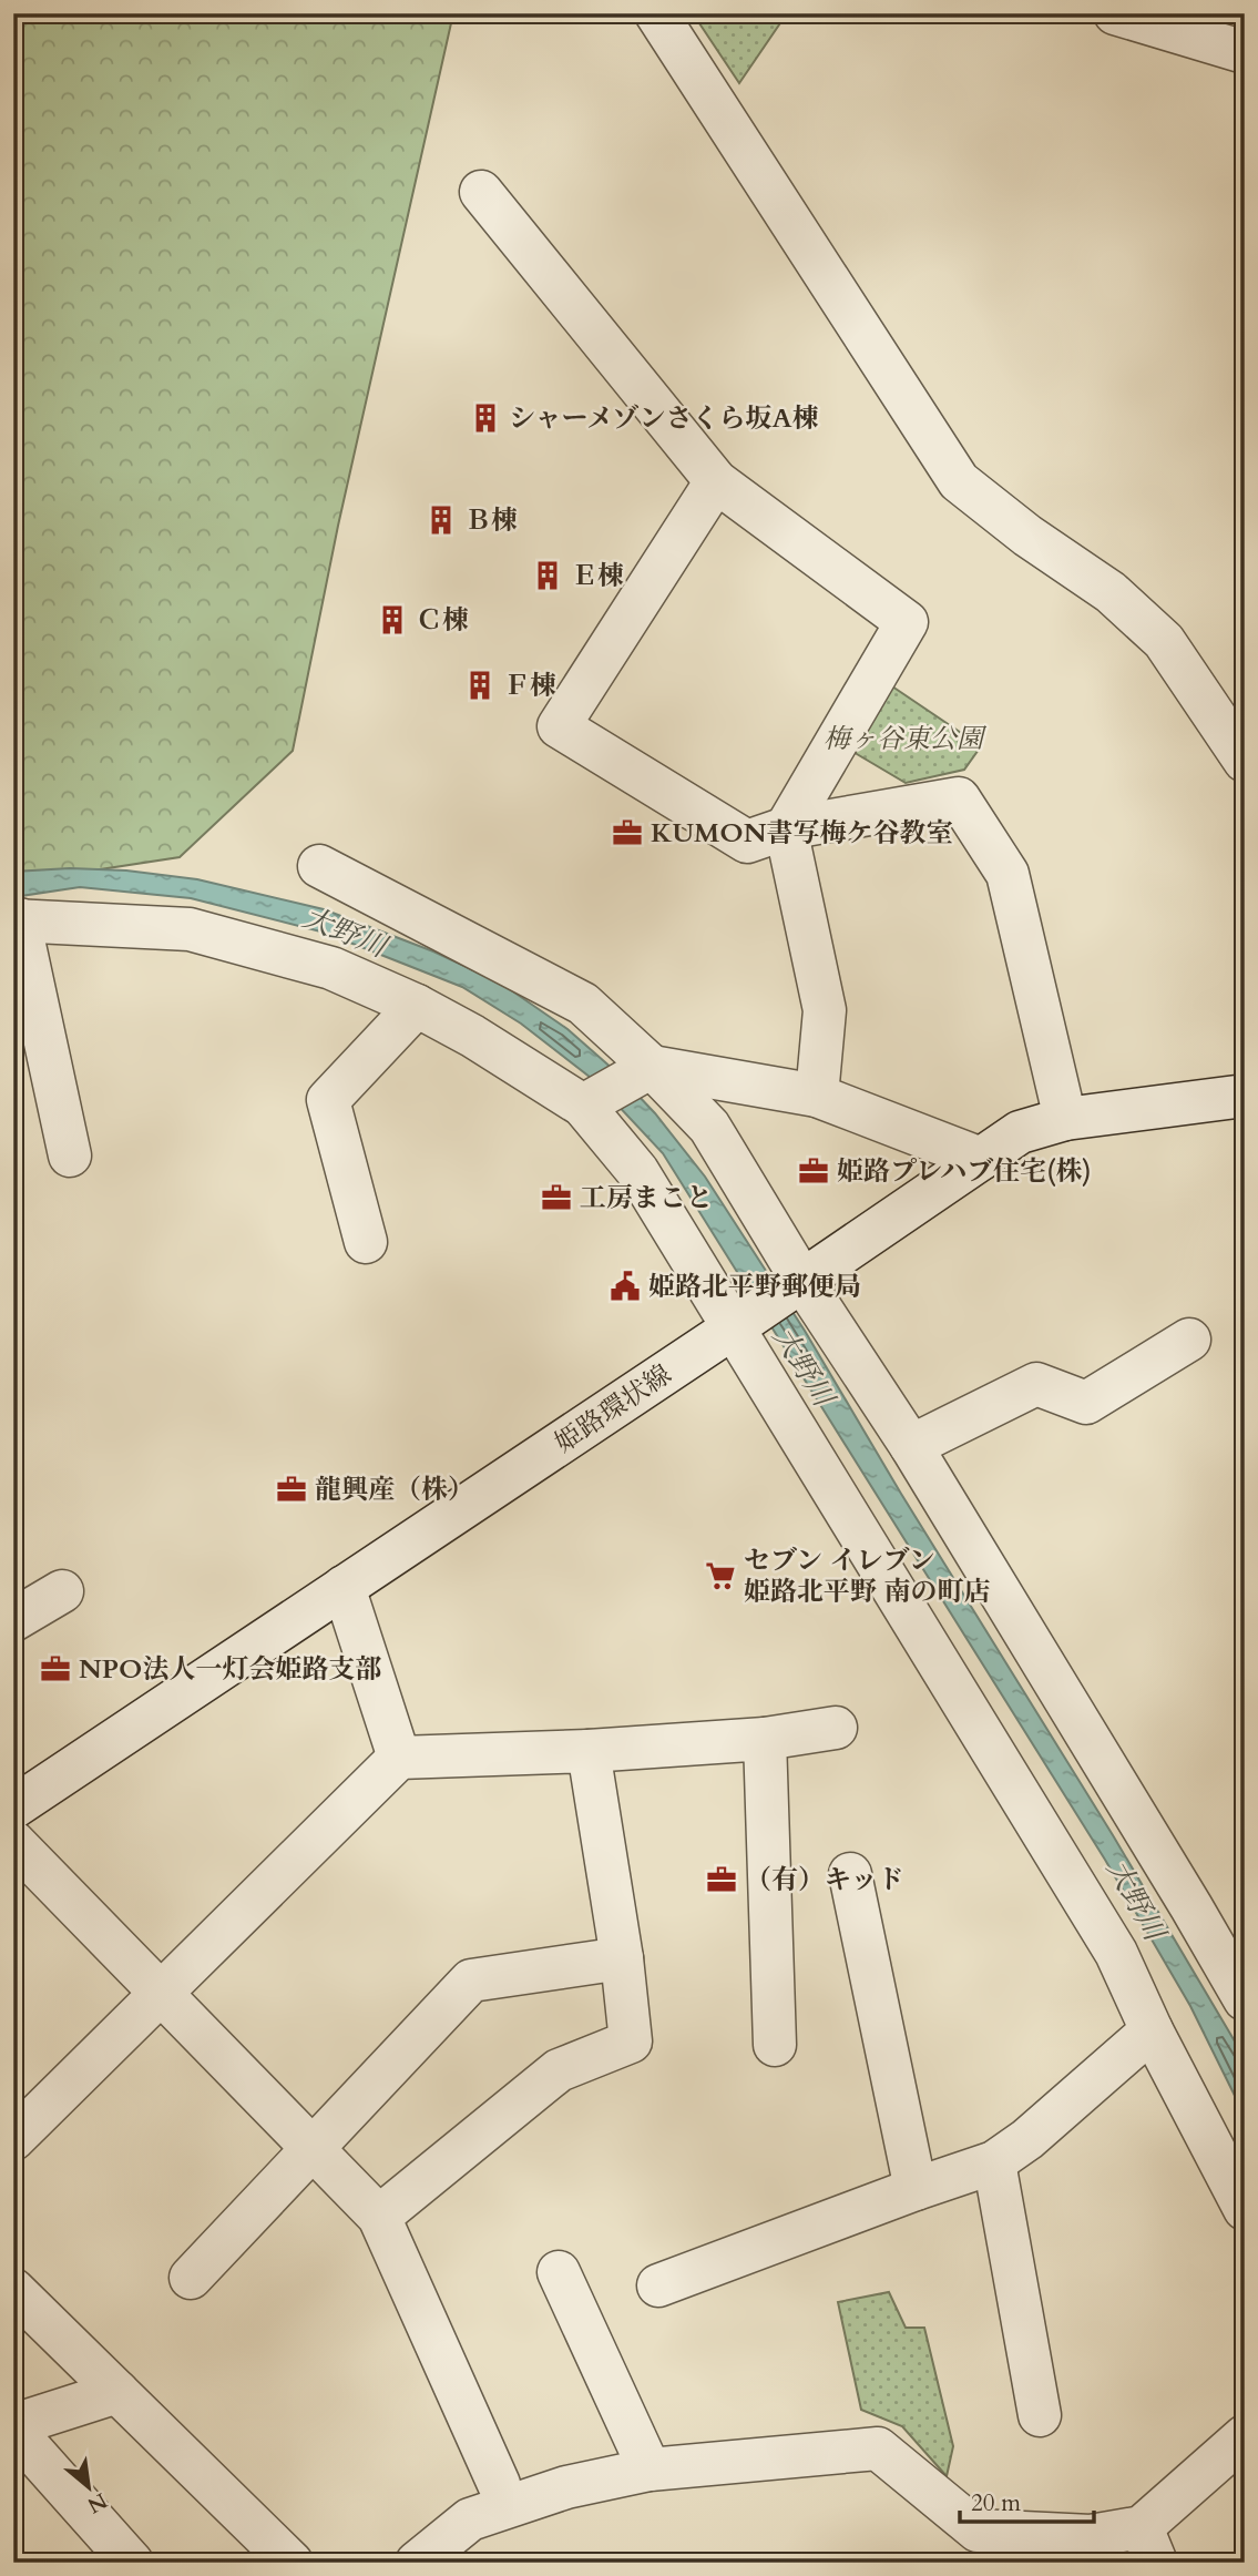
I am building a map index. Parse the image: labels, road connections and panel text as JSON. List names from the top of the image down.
{
  "streets": {
    "street": ["姫路環状線"]
  },
  "water": ["大野川"],
  "parks": ["梅ヶ谷東公園"],
  "places": {
    "building": [
      "シャーメゾンさくら坂A棟",
      "Ｂ棟",
      "Ｅ棟",
      "Ｃ棟",
      "Ｆ棟"
    ],
    "office": [
      "KUMON書写梅ケ谷教室",
      "姫路プレハブ住宅(株)",
      "工房まこと",
      "龍興産（株）",
      "NPO法人一灯会姫路支部",
      "（有）キッド"
    ],
    "public building": ["姫路北平野郵便局"],
    "supermarket": ["セブン イレブン 姫路北平野 南の町店"]
  },
  "scale_bar": "20 m",
  "north": "bottom right"
}
